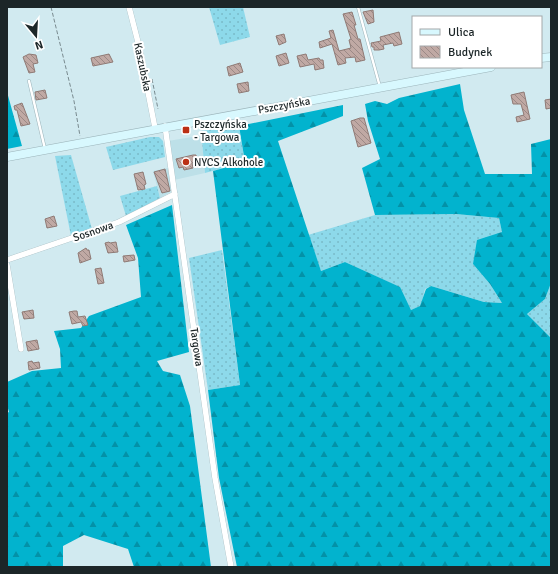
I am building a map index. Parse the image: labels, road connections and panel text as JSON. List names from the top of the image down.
{
  "streets": {
    "main road": ["Pszczyńska"],
    "street": ["Kaszubska", "Sosnowa", "Targowa"]
  },
  "crossings": [
    ["Kaszubska", "Pszczyńska"],
    ["Pszczyńska", "Targowa"],
    ["Sosnowa", "Targowa"]
  ],
  "places": {
    "transit": ["Pszczyńska - Targowa"],
    "other": ["NYCS Alkohole"]
  },
  "legend": ["Ulica", "Budynek"],
  "north": "bottom"
}
